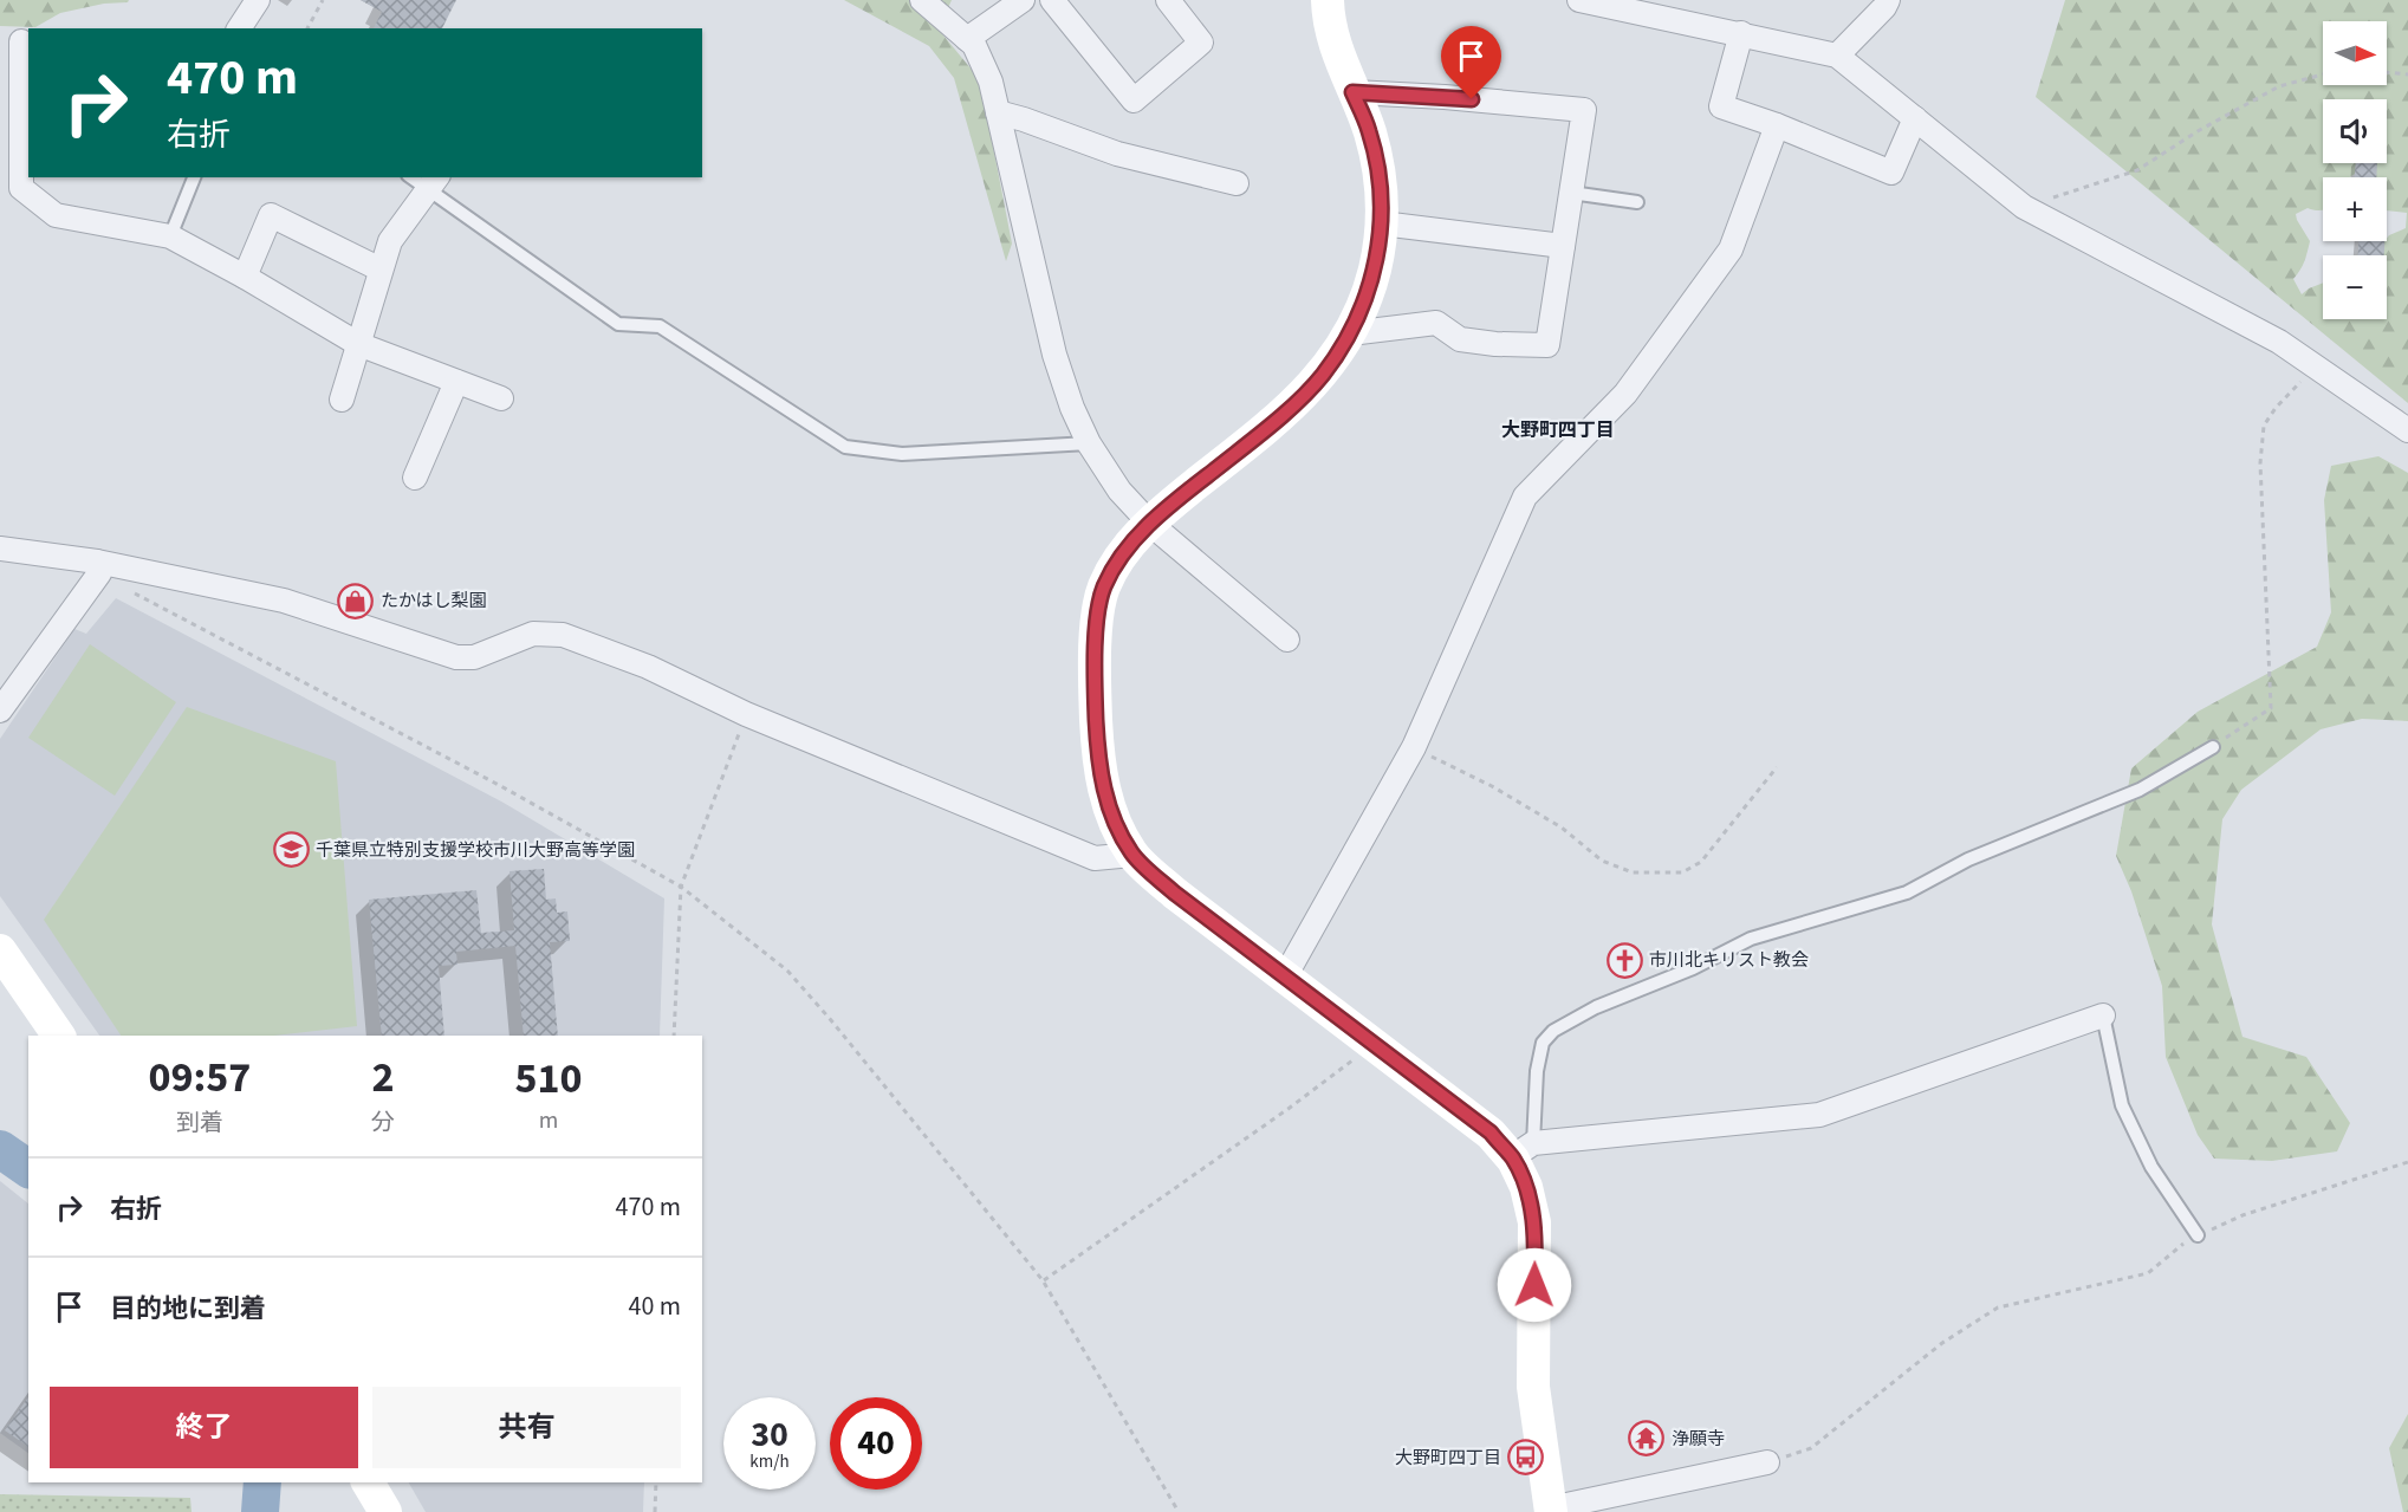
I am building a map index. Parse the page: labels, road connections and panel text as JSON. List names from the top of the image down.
{
  "districts": ["大野町四丁目"],
  "places": {
    "shop": ["たかはし梨園"],
    "school or university": ["千葉県立特別支援学校市川大野高等学園"],
    "church": ["市川北キリスト教会"],
    "temple": ["浄願寺"],
    "bus stop": ["大野町四丁目"]
  },
  "north": "right",
  "page": {
    "map_buttons": ["+", "−"],
    "turn": ["470 m", "右折"],
    "eta": [
      "09:57",
      "到着",
      "2",
      "分",
      "510",
      "m"
    ],
    "list": [
      {
        "name": "右折",
        "value": "470 m"
      },
      {
        "name": "目的地に到着",
        "value": "40 m"
      }
    ],
    "buttons": ["終了", "共有"],
    "speed": "30 km/h",
    "limit": "40"
  }
}
